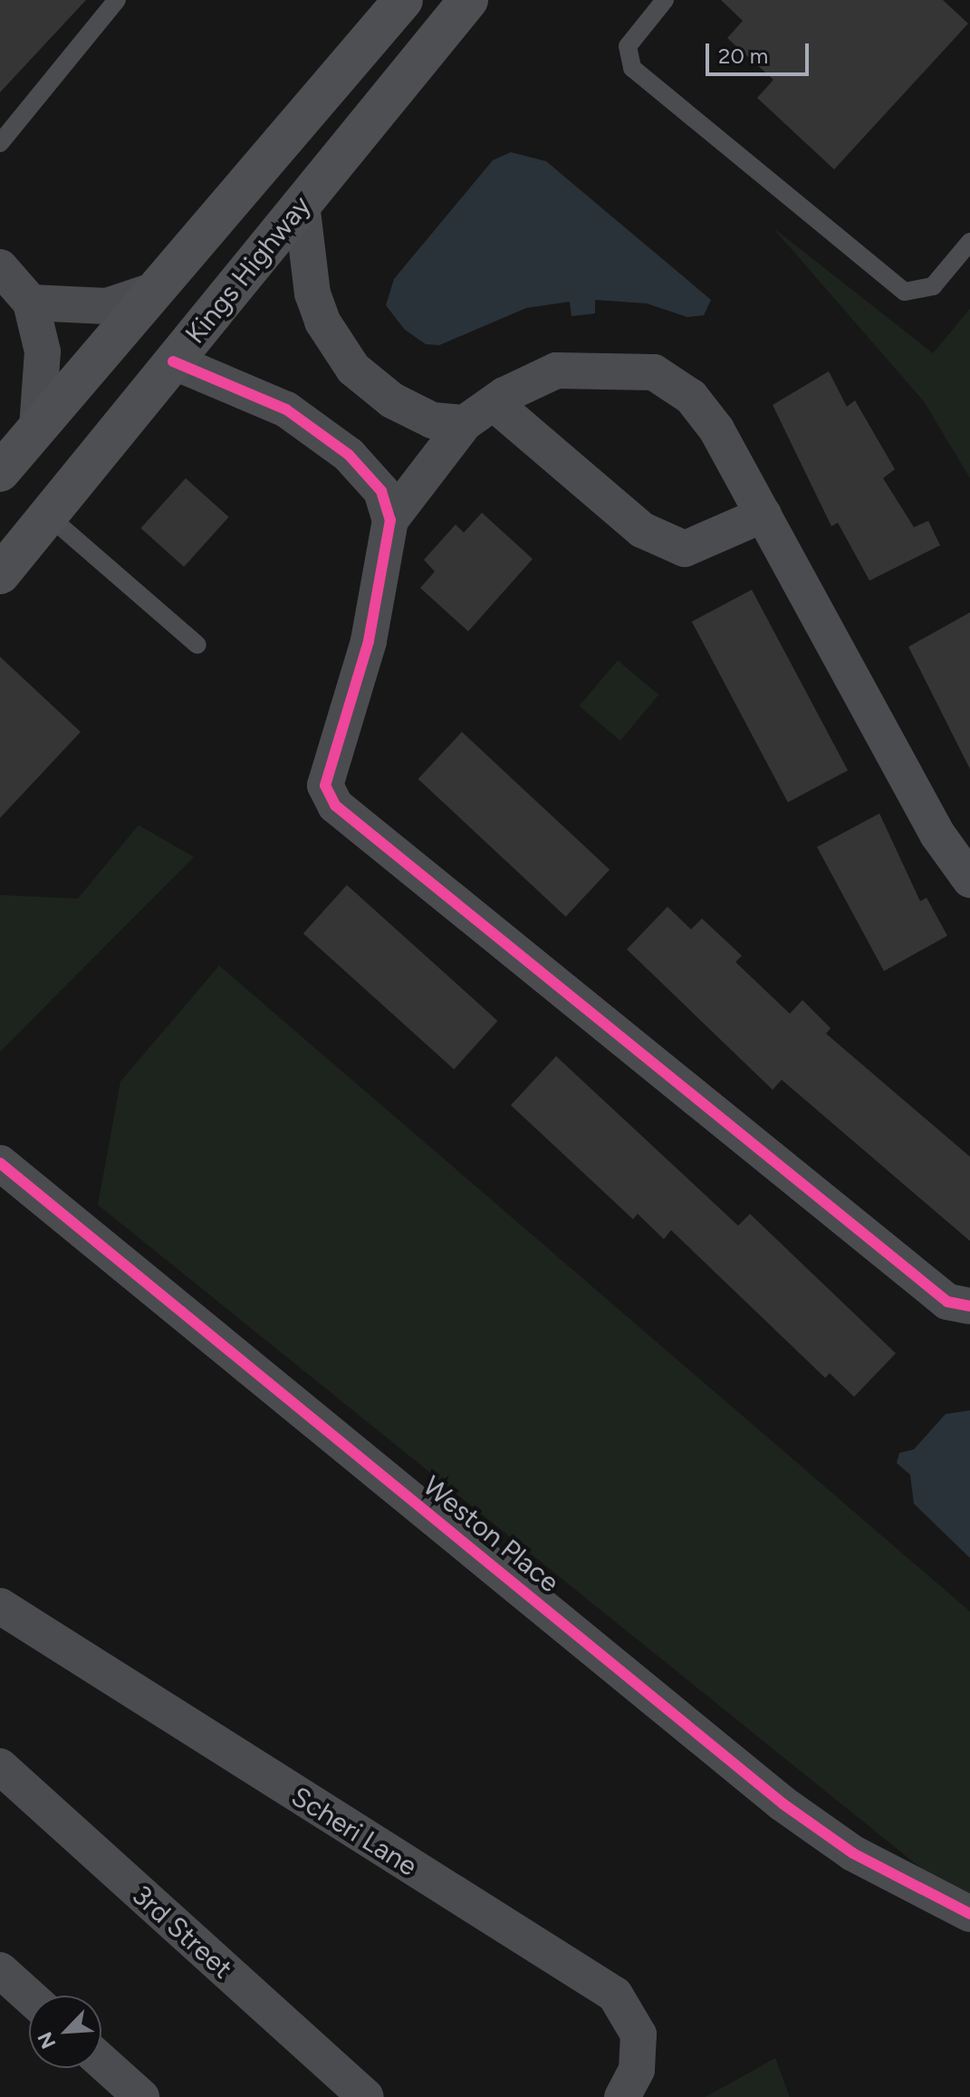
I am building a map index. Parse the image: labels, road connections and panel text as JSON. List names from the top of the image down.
{
  "streets": {
    "main road": ["Kings Highway"],
    "street": ["Weston Place", "Scheri Lane", "3rd Street"]
  },
  "scale_bar": "20 m",
  "north": "bottom left"
}
